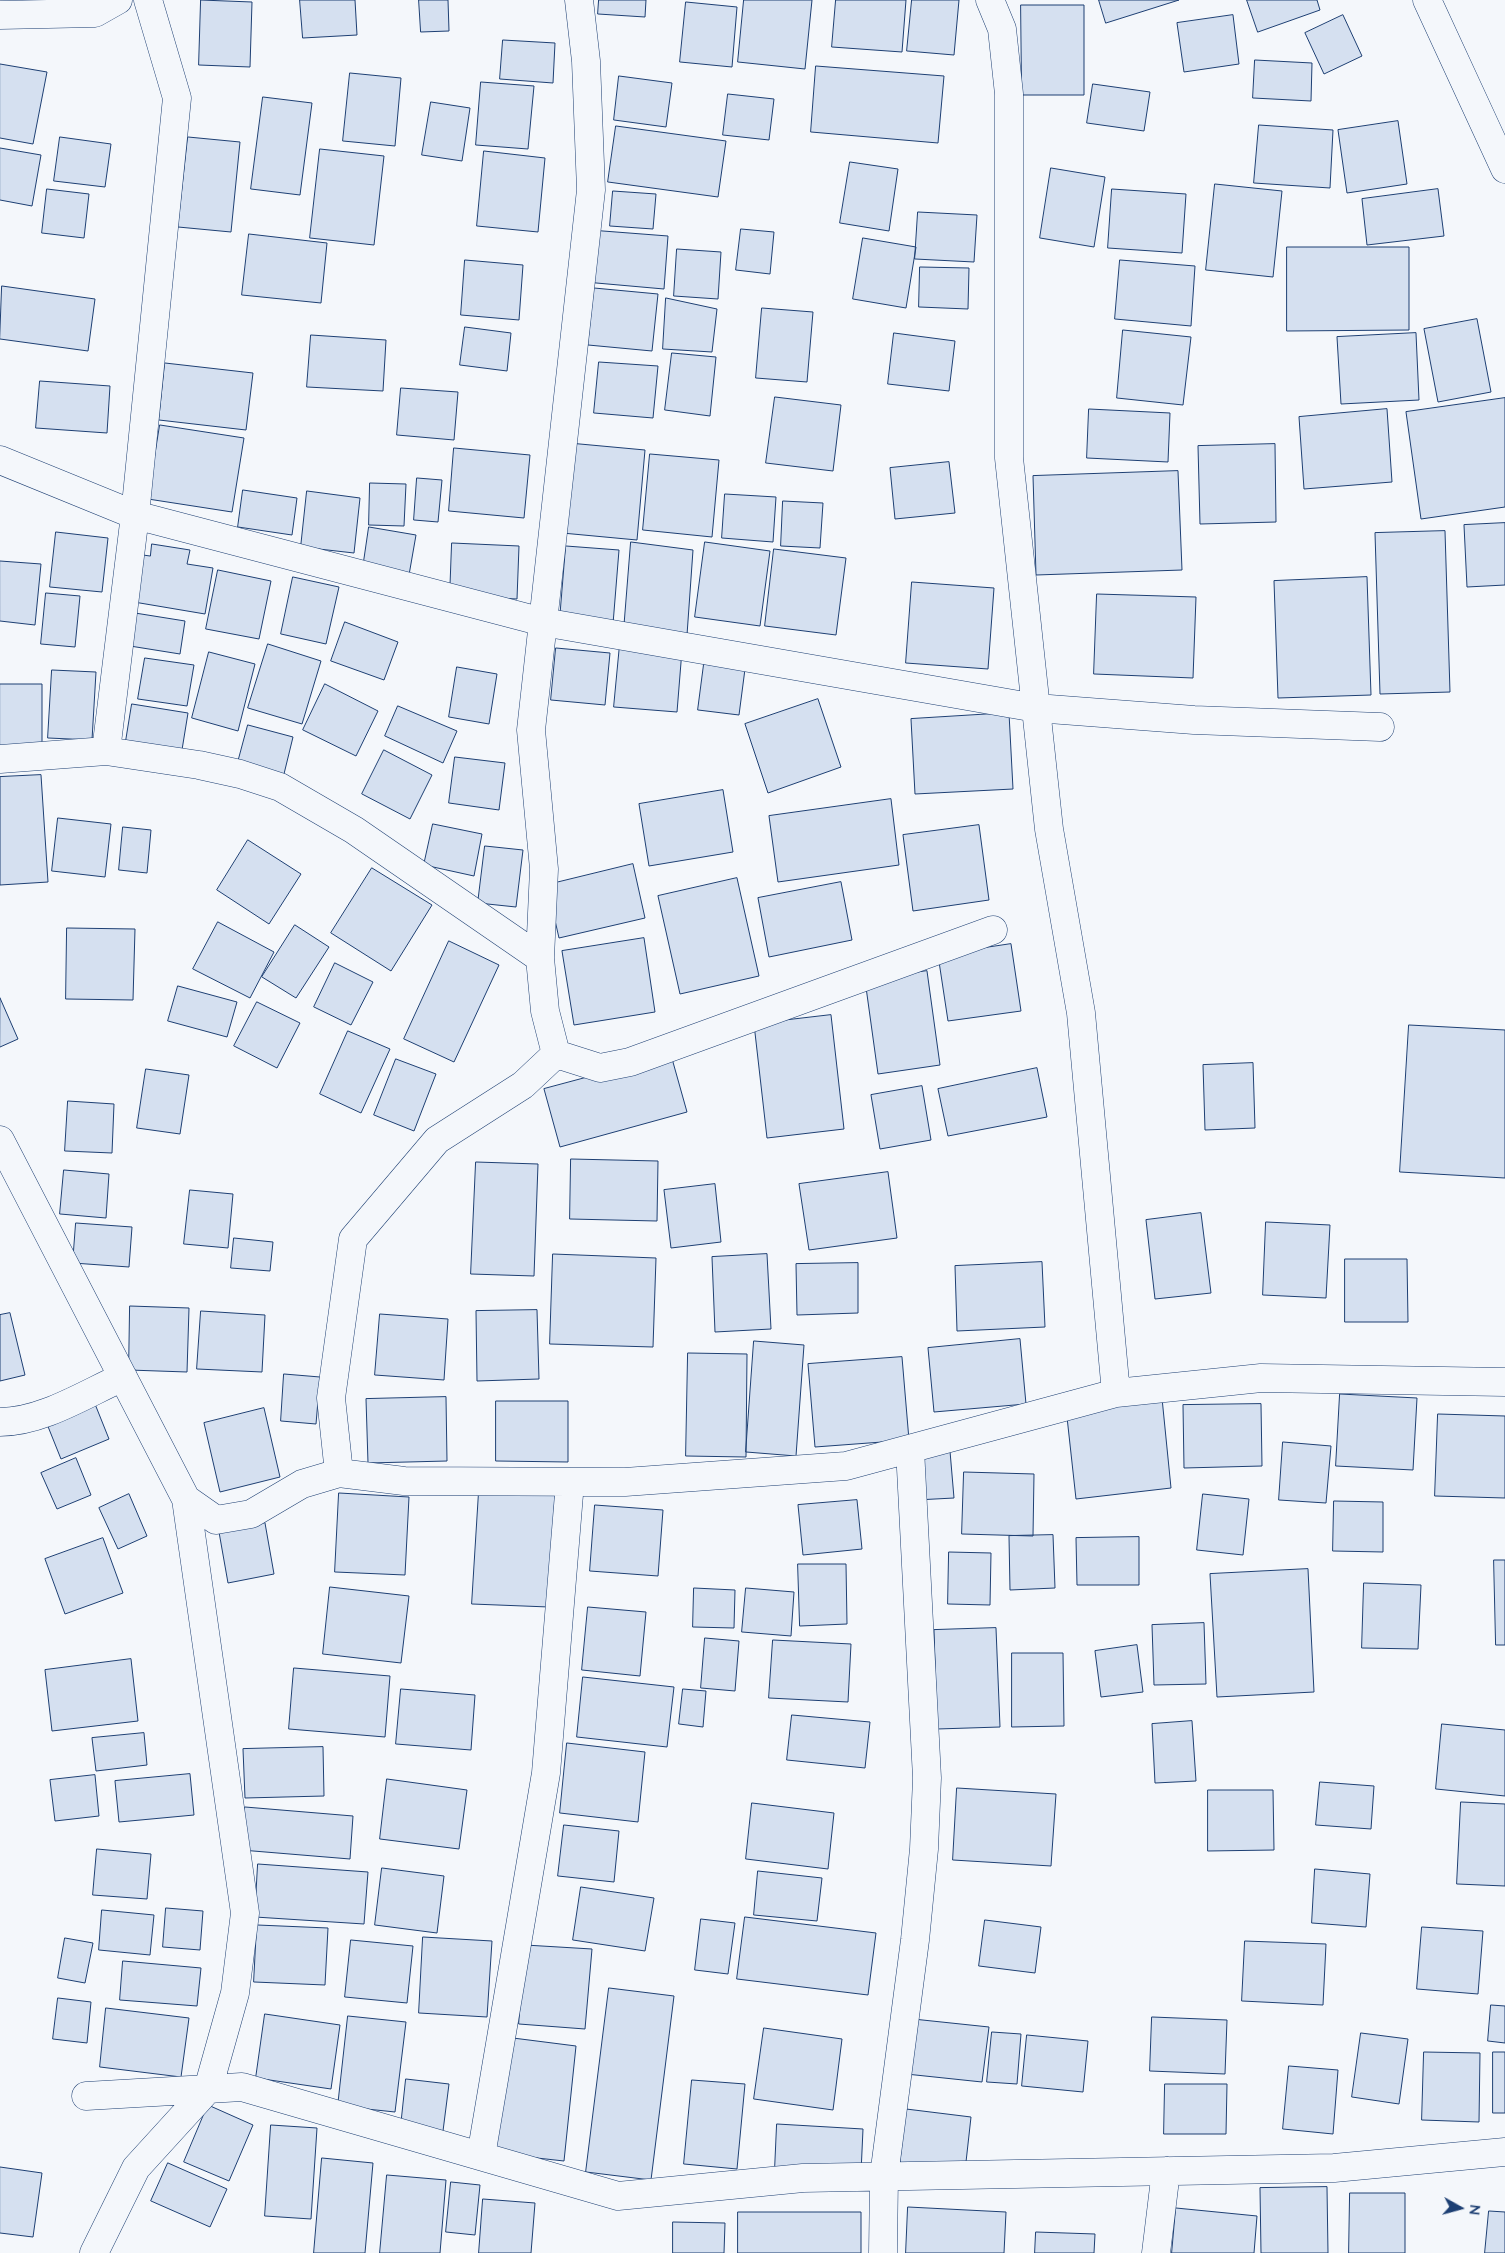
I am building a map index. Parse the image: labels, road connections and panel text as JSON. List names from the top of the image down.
{
  "north": "right"
}
